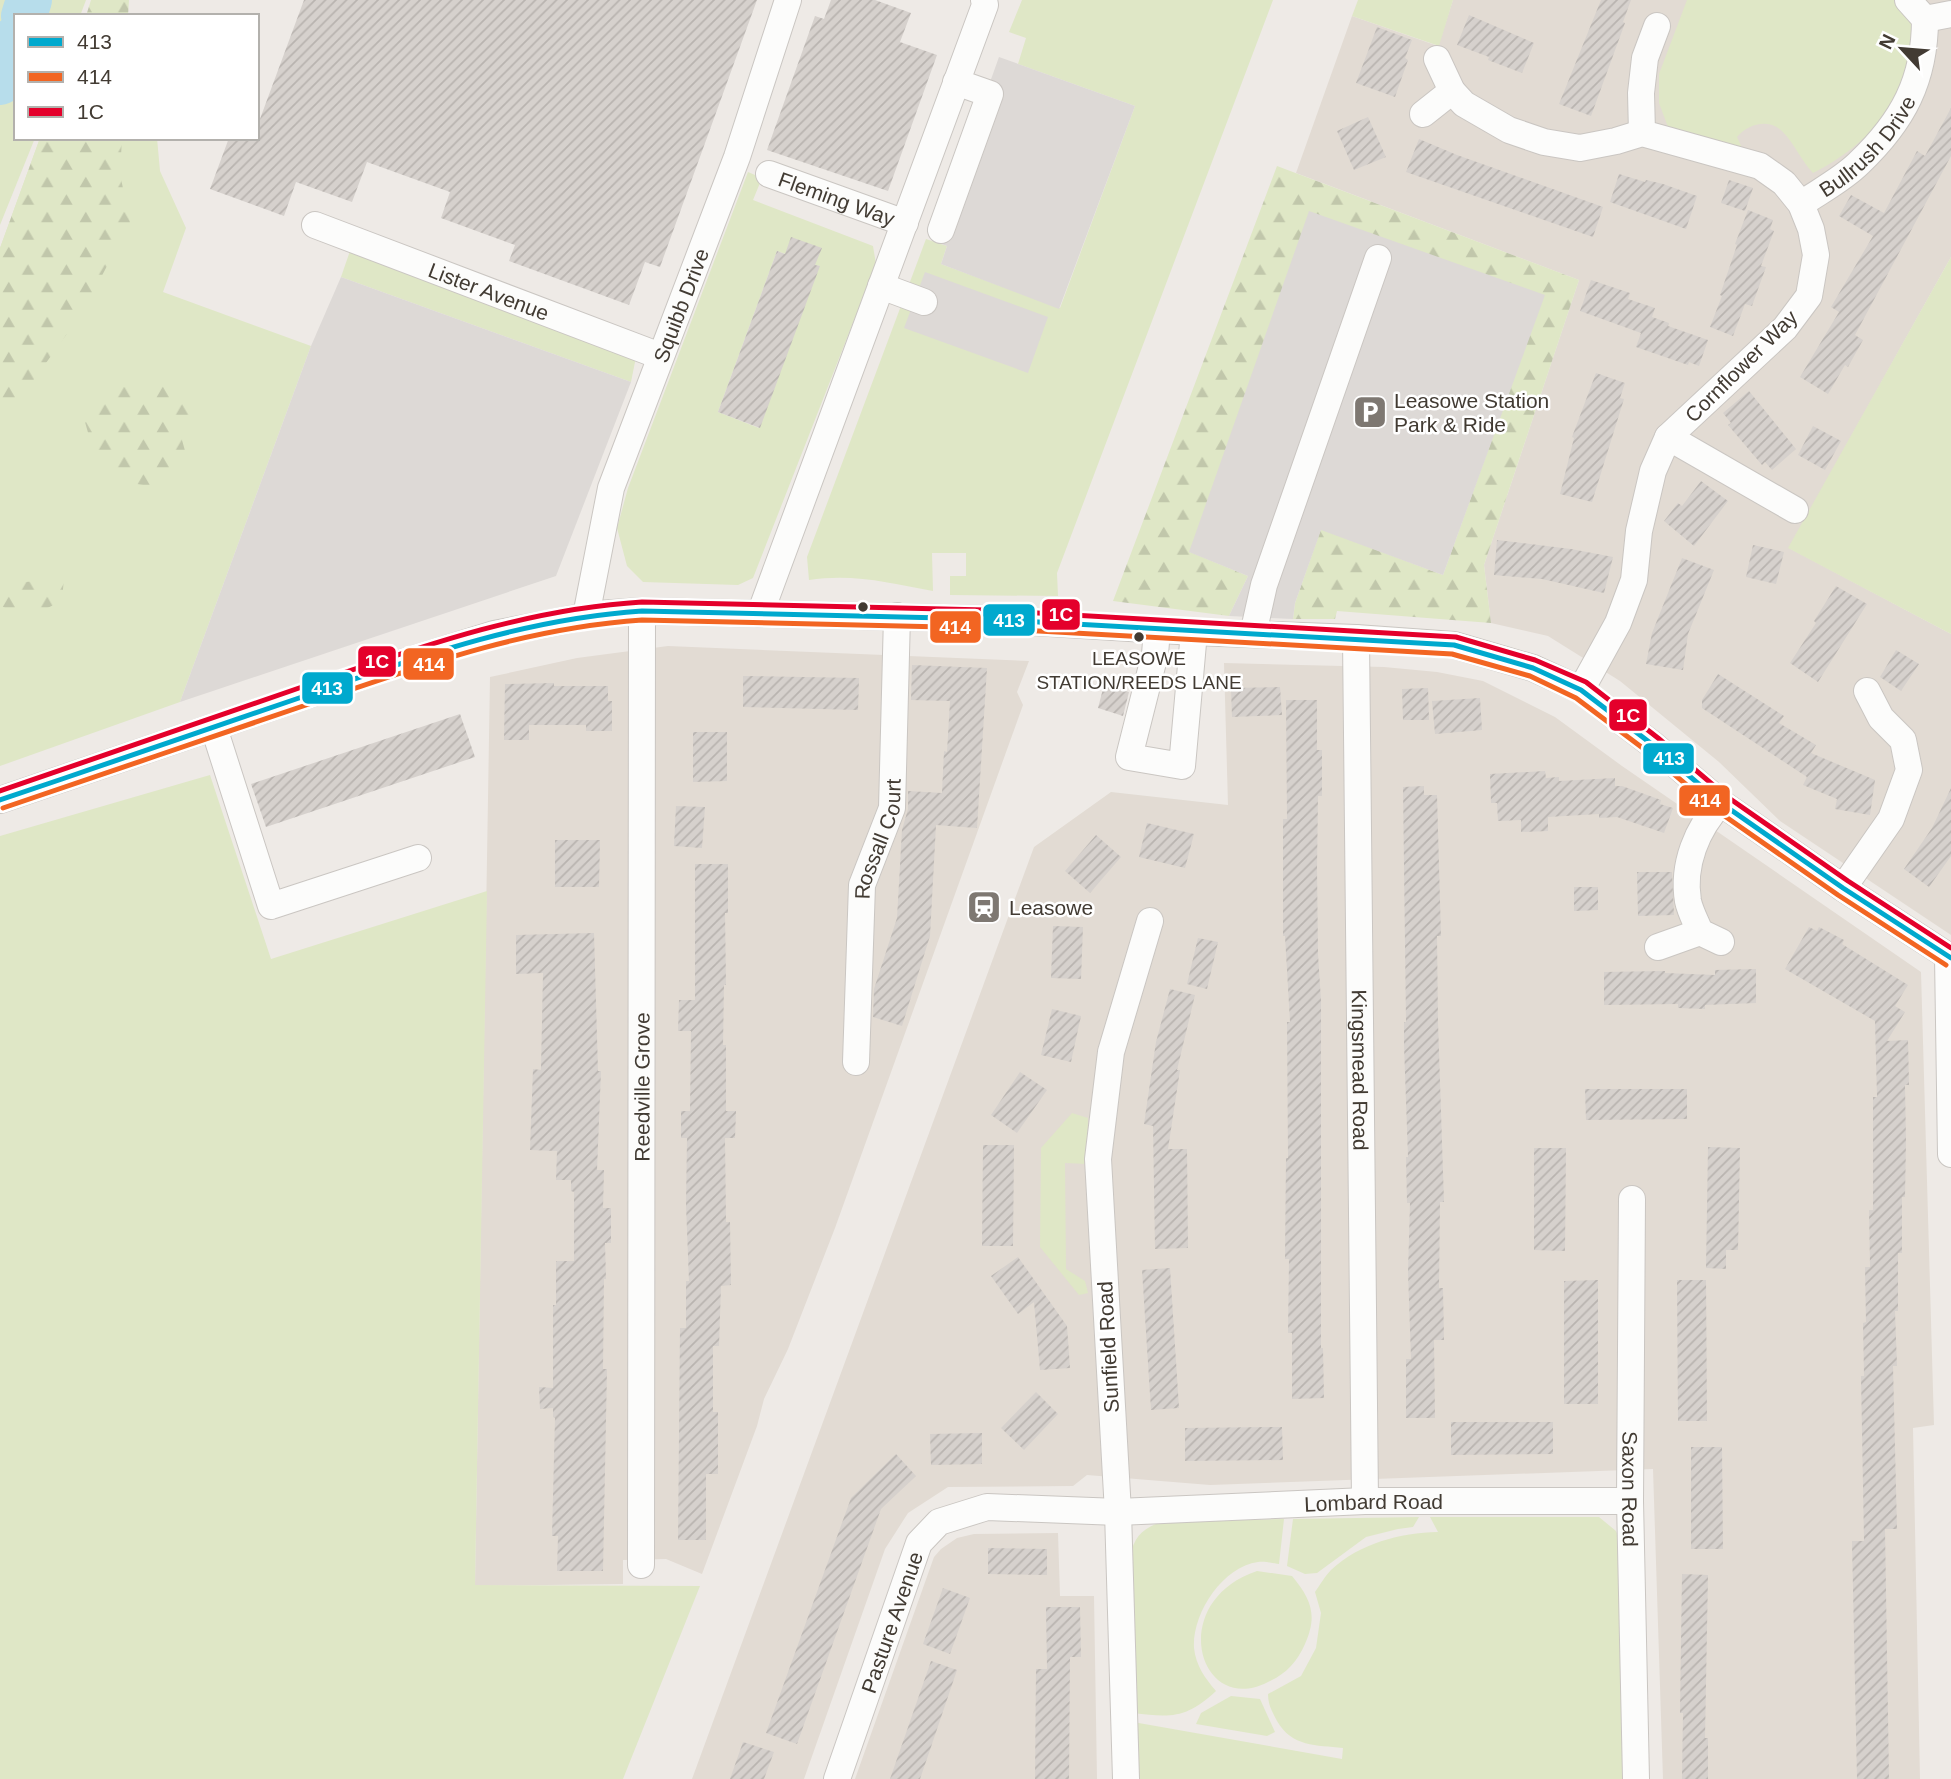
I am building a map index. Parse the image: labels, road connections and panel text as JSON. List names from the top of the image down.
{
  "streets": {
    "street": [
      "Bullrush Drive",
      "Fleming Way",
      "Lister Avenue",
      "Squibb Drive",
      "Cornflower Way",
      "Rossall Court",
      "Kingsmead Road",
      "Reedville Grove",
      "Sunfield Road",
      "Saxon Road",
      "Lombard Road",
      "Pasture Avenue"
    ]
  },
  "crossings": [
    ["Bullrush Drive", "Cornflower Way"],
    ["Lister Avenue", "Squibb Drive"],
    ["Kingsmead Road", "Lombard Road"],
    ["Sunfield Road", "Lombard Road"],
    ["Sunfield Road", "Pasture Avenue"],
    ["Saxon Road", "Lombard Road"],
    ["Lombard Road", "Pasture Avenue"]
  ],
  "places": {
    "parking": ["Leasowe Station Park & Ride"],
    "other": ["LEASOWE STATION/REEDS LANE"],
    "station": ["Leasowe"]
  },
  "lines": ["transit line 1C", "transit line 413", "transit line 414"],
  "legend": ["413", "414", "1C"],
  "north": "top left"
}
